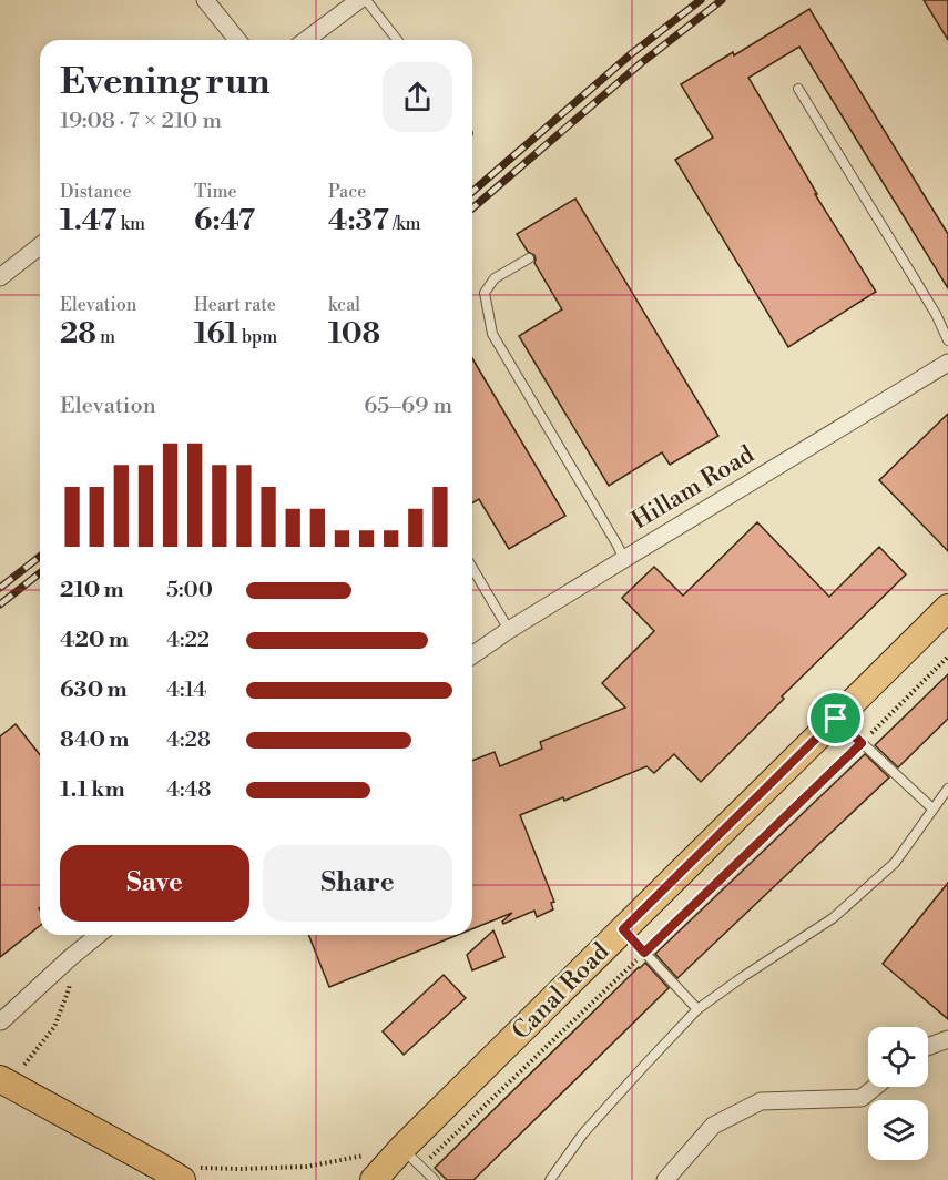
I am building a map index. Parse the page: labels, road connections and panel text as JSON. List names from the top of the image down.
{
  "streets": {
    "main road": ["Canal Road"],
    "street": ["Hillam Road"]
  },
  "page": {
    "heading": ["Evening run", "19:08 · 7 × 210 m"],
    "stats": [
      ["Distance", "1.47 km"],
      ["Time", "6:47"],
      ["Pace", "4:37 /km"],
      ["Elevation", "28 m"],
      ["Heart rate", "161 bpm"],
      ["kcal", "108"]
    ],
    "chart": ["Elevation", "65–69 m"],
    "list": [
      {
        "name": "210 m",
        "note": "5:00"
      },
      {
        "name": "420 m",
        "note": "4:22"
      },
      {
        "name": "630 m",
        "note": "4:14"
      },
      {
        "name": "840 m",
        "note": "4:28"
      },
      {
        "name": "1.1 km",
        "note": "4:48"
      }
    ],
    "buttons": ["Save", "Share"]
  }
}
